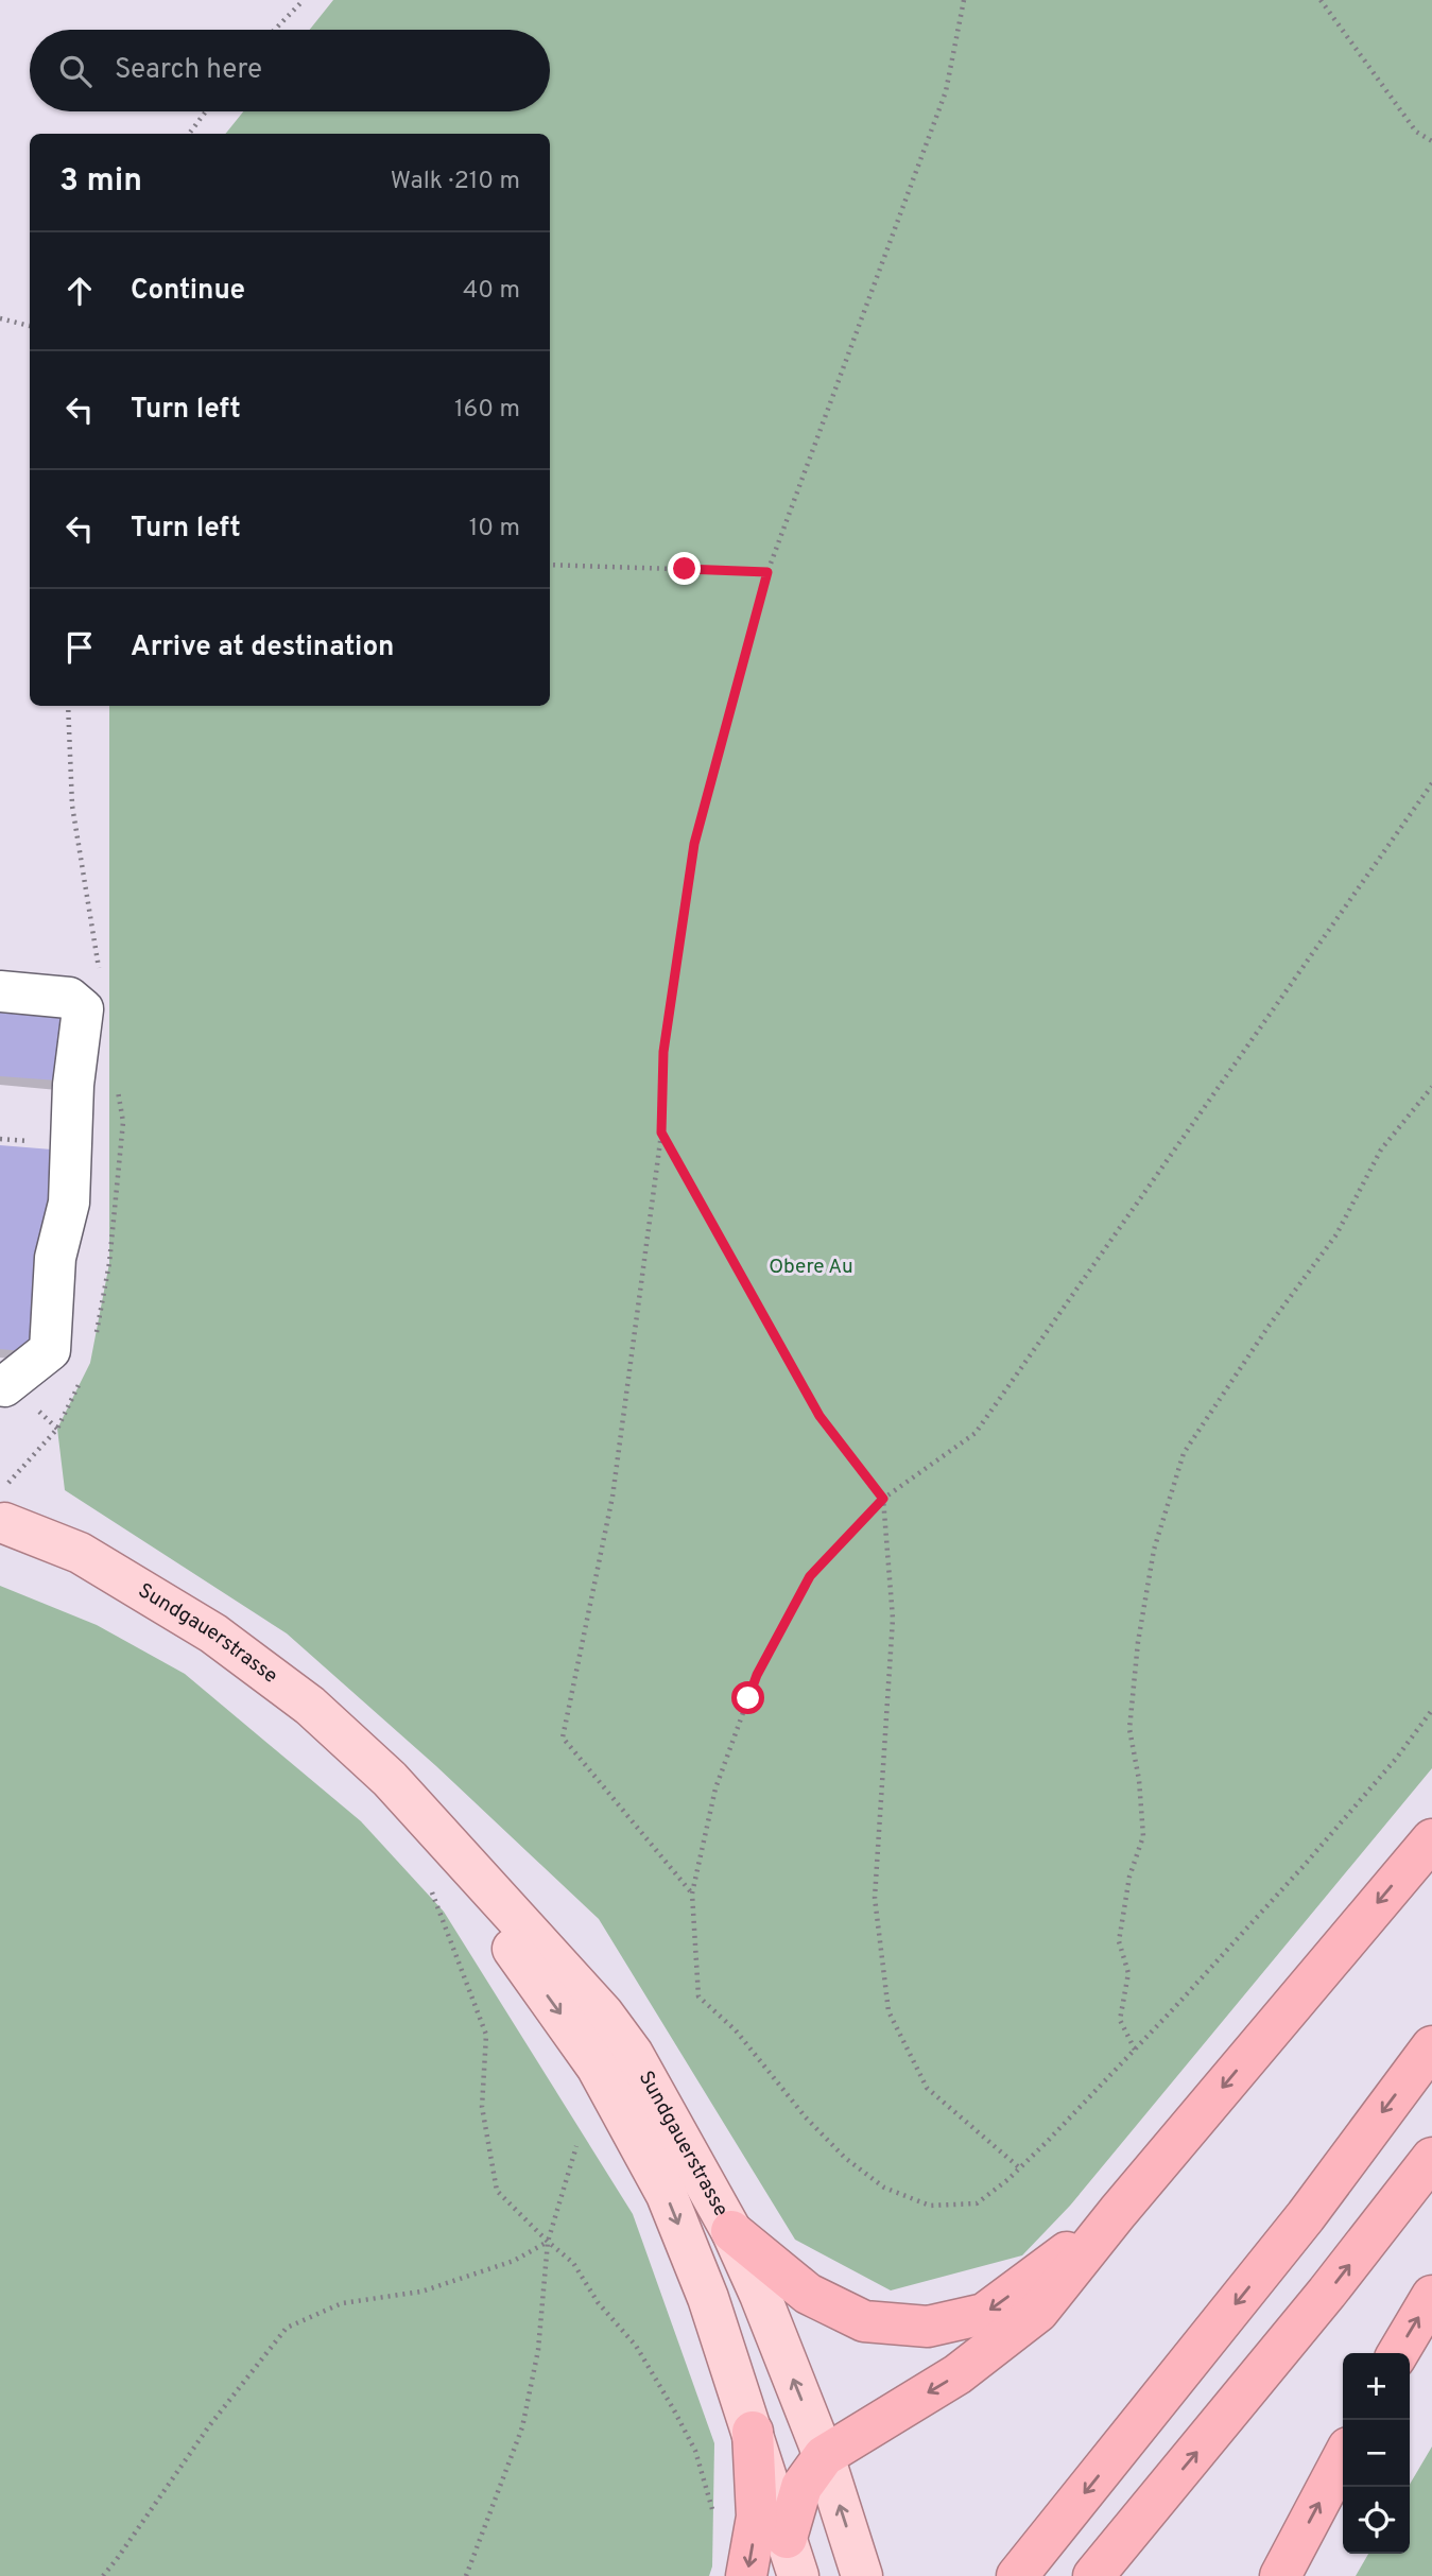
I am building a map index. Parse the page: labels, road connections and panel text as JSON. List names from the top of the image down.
{
  "streets": {
    "main road": ["Sundgauerstrasse"]
  },
  "parks": ["Obere Au"],
  "page": {
    "search": "Search here",
    "heading": ["3 min", "Walk · 210 m"],
    "list": [
      ["Continue", "40 m"],
      ["Turn left", "160 m"],
      ["Turn left", "10 m"],
      "Arrive at destination"
    ],
    "map_buttons": ["+", "−"]
  }
}
